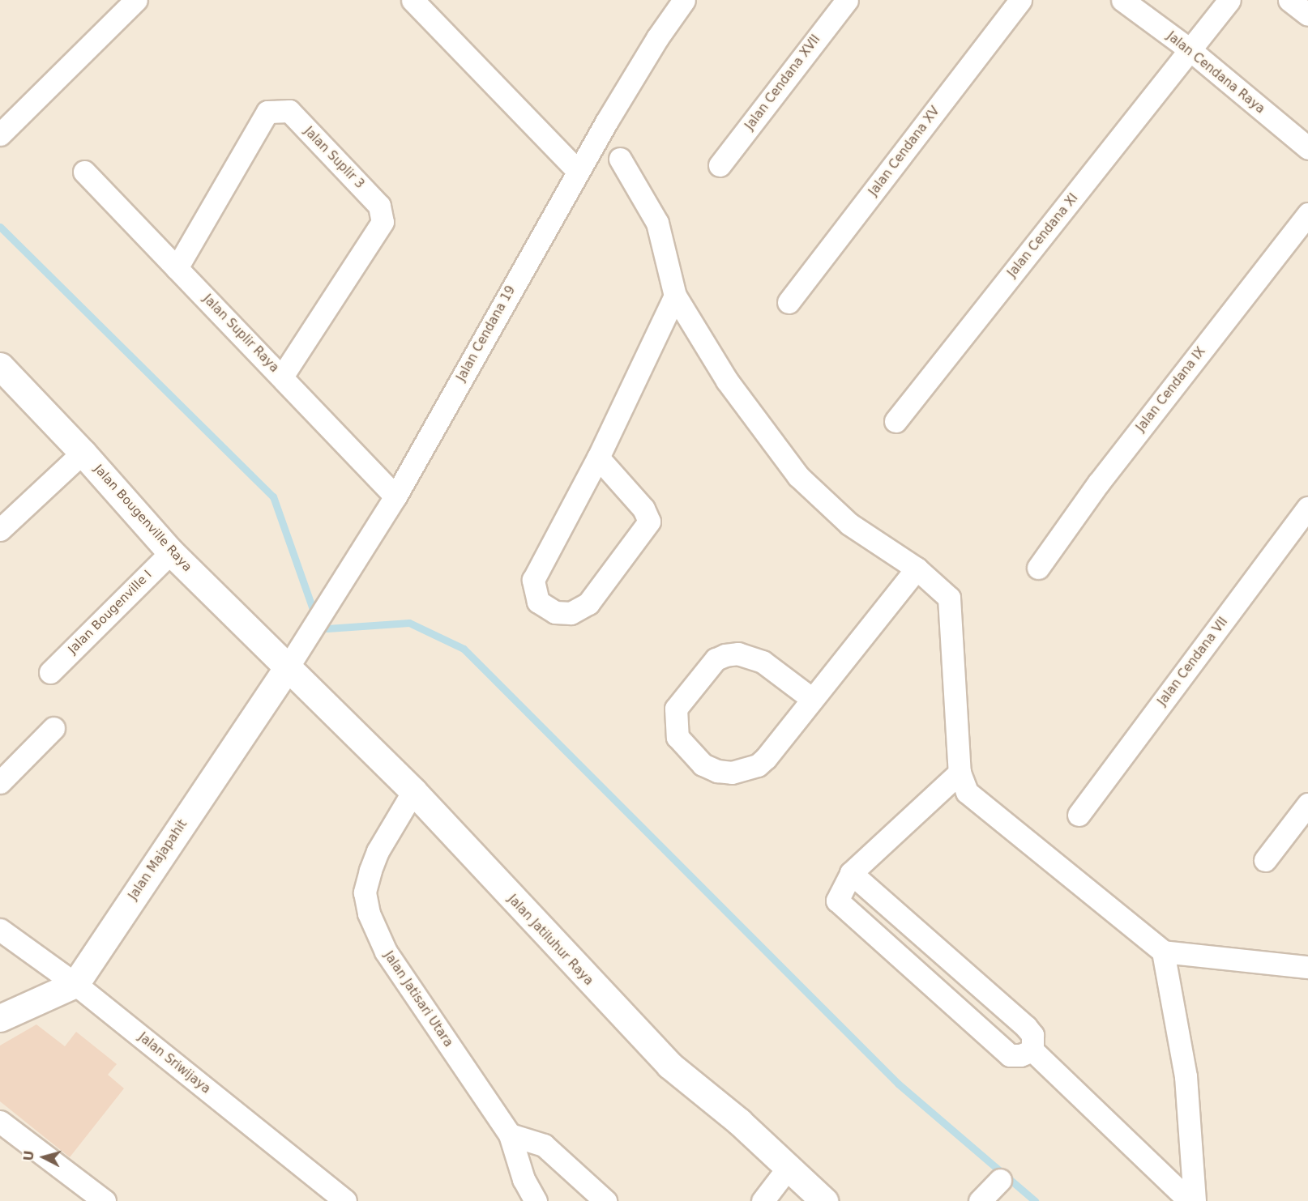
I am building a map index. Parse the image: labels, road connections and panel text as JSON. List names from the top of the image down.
{
  "streets": {
    "street": [
      "Jalan Cendana Raya",
      "Jalan Cendana XVII",
      "Jalan Cendana XV",
      "Jalan Suplir 3",
      "Jalan Cendana XI",
      "Jalan Suplir Raya",
      "Jalan Cendana 19",
      "Jalan Cendana IX",
      "Jalan Bougenville Raya",
      "Jalan Bougenville I",
      "Jalan Cendana VII",
      "Jalan Majapahit",
      "Jalan Jatiluhur Raya",
      "Jalan Jatisari Utara",
      "Jalan Sriwijaya"
    ]
  },
  "crossings": [
    ["Jalan Cendana Raya", "Jalan Cendana XI"],
    ["Jalan Suplir 3", "Jalan Suplir Raya"],
    ["Jalan Suplir Raya", "Jalan Cendana 19"],
    ["Jalan Cendana 19", "Jalan Bougenville Raya"],
    ["Jalan Cendana 19", "Jalan Majapahit"],
    ["Jalan Cendana 19", "Jalan Jatiluhur Raya"],
    ["Jalan Bougenville Raya", "Jalan Bougenville I"],
    ["Jalan Bougenville Raya", "Jalan Majapahit"],
    ["Jalan Bougenville Raya", "Jalan Jatiluhur Raya"],
    ["Jalan Majapahit", "Jalan Jatiluhur Raya"],
    ["Jalan Majapahit", "Jalan Sriwijaya"],
    ["Jalan Jatiluhur Raya", "Jalan Jatisari Utara"]
  ],
  "north": "left"
}
